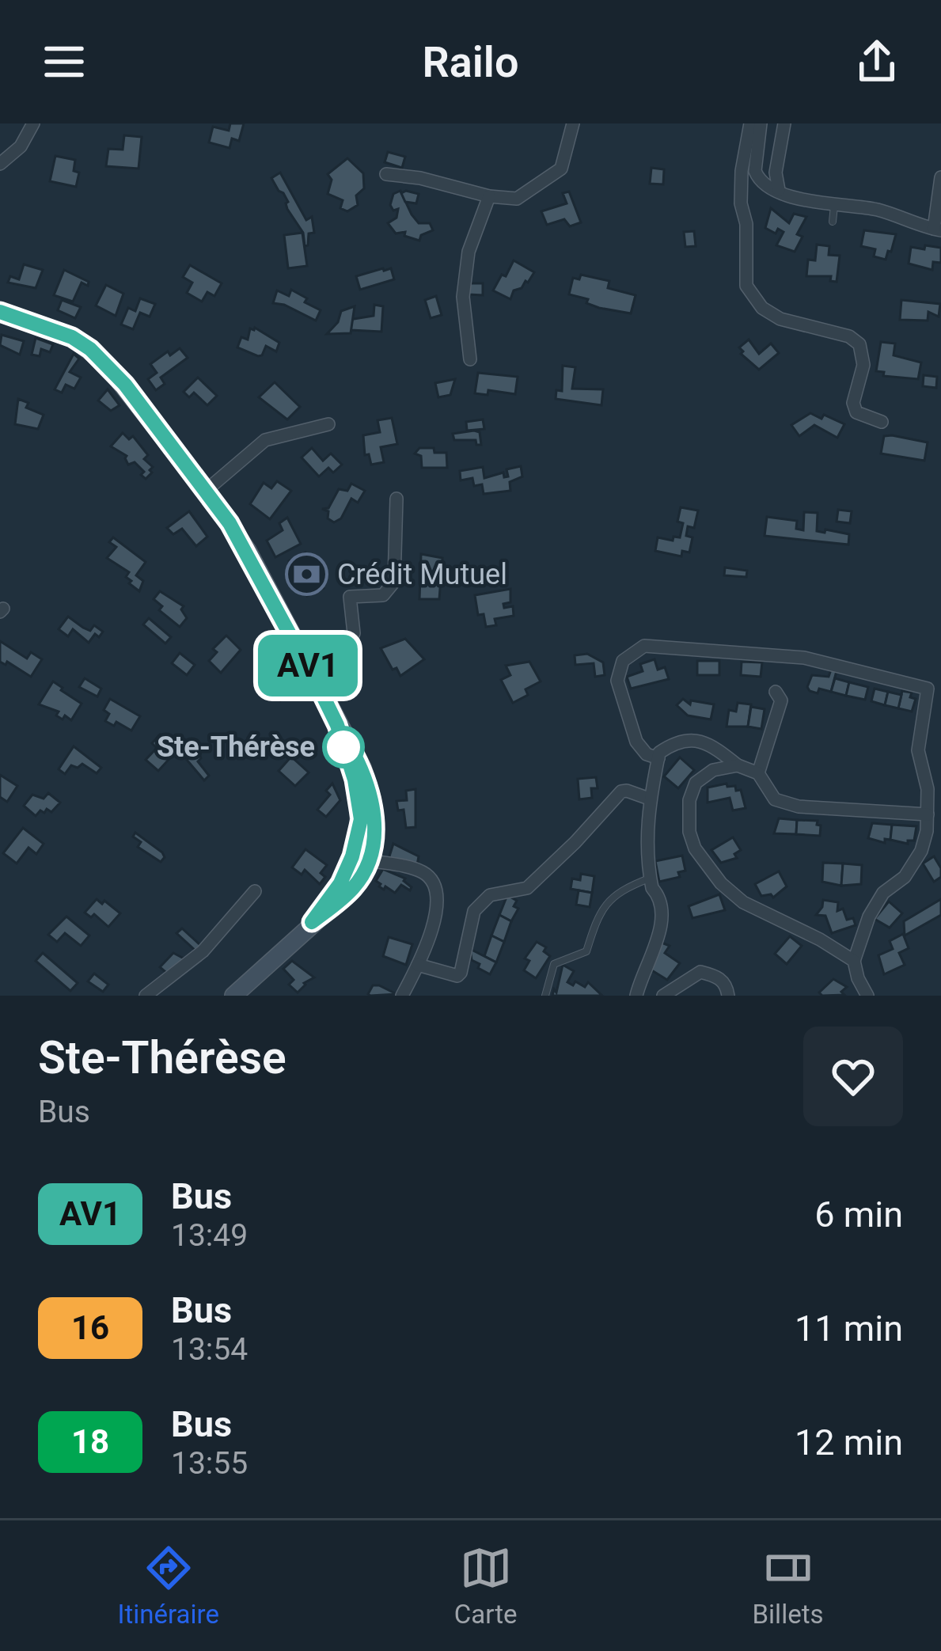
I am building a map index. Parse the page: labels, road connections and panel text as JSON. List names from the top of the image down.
{
  "places": {
    "bank": ["Crédit Mutuel"],
    "other": ["Ste-Thérèse"]
  },
  "lines": ["bus line AV1"],
  "page": {
    "header": "Railo",
    "on_map": "AV1",
    "heading": ["Ste-Thérèse", "Bus"],
    "list": [
      {
        "mark": "AV1",
        "name": "Bus",
        "note": "13:49",
        "value": "6 min"
      },
      {
        "mark": "16",
        "name": "Bus",
        "note": "13:54",
        "value": "11 min"
      },
      {
        "mark": "18",
        "name": "Bus",
        "note": "13:55",
        "value": "12 min"
      }
    ],
    "tabs": ["Itinéraire", "Carte", "Billets"]
  }
}
